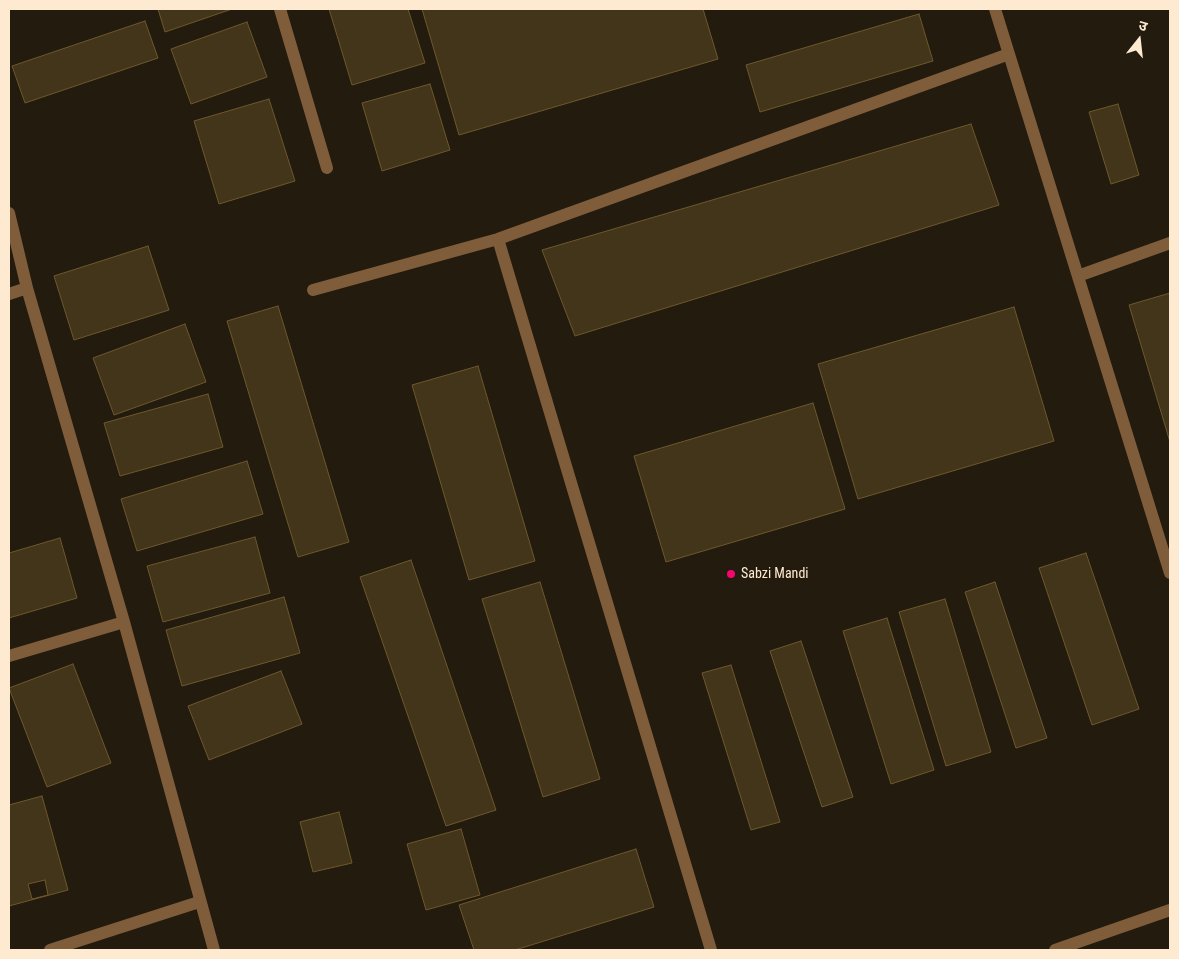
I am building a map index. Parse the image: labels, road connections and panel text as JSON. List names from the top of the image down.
{
  "places": ["Sabzi Mandi"],
  "north": "top"
}
